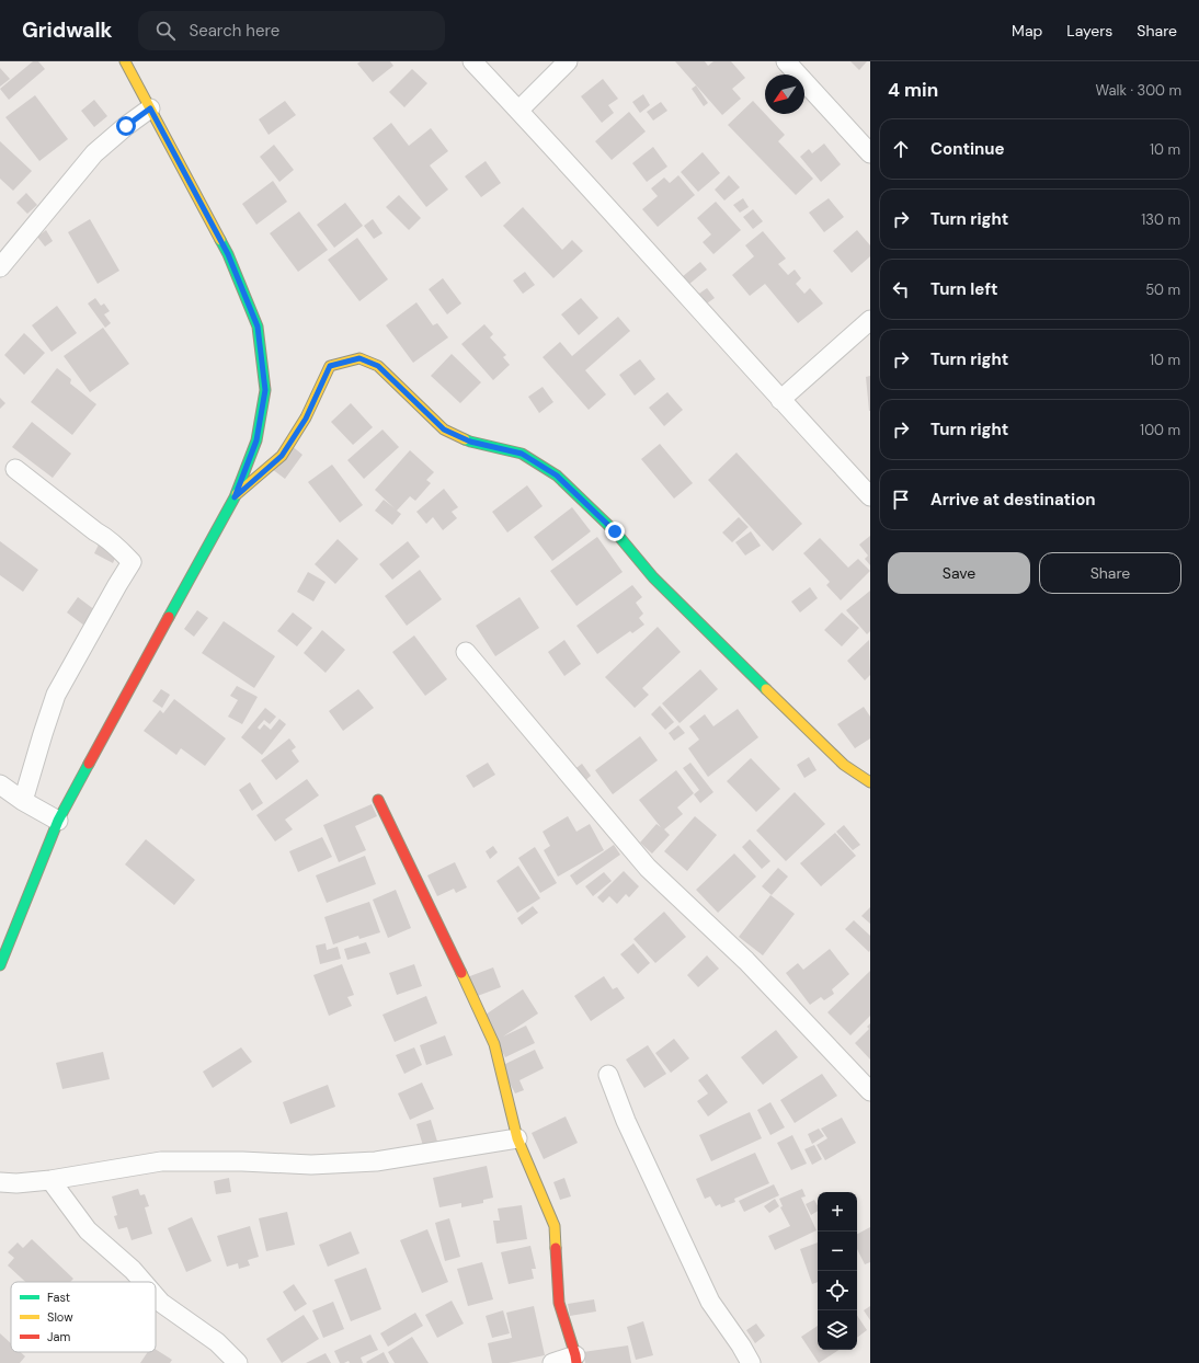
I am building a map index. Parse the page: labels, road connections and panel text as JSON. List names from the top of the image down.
{
  "legend": ["Fast", "Slow", "Jam"],
  "north": "bottom left",
  "page": {
    "header": "Gridwalk",
    "search": "Search here",
    "nav": ["Map", "Layers", "Share"],
    "heading": ["4 min", "Walk · 300 m"],
    "list": [
      ["Continue", "10 m"],
      ["Turn right", "130 m"],
      ["Turn left", "50 m"],
      ["Turn right", "10 m"],
      ["Turn right", "100 m"],
      "Arrive at destination"
    ],
    "buttons": ["Save", "Share"],
    "map_buttons": ["+", "−"]
  }
}
